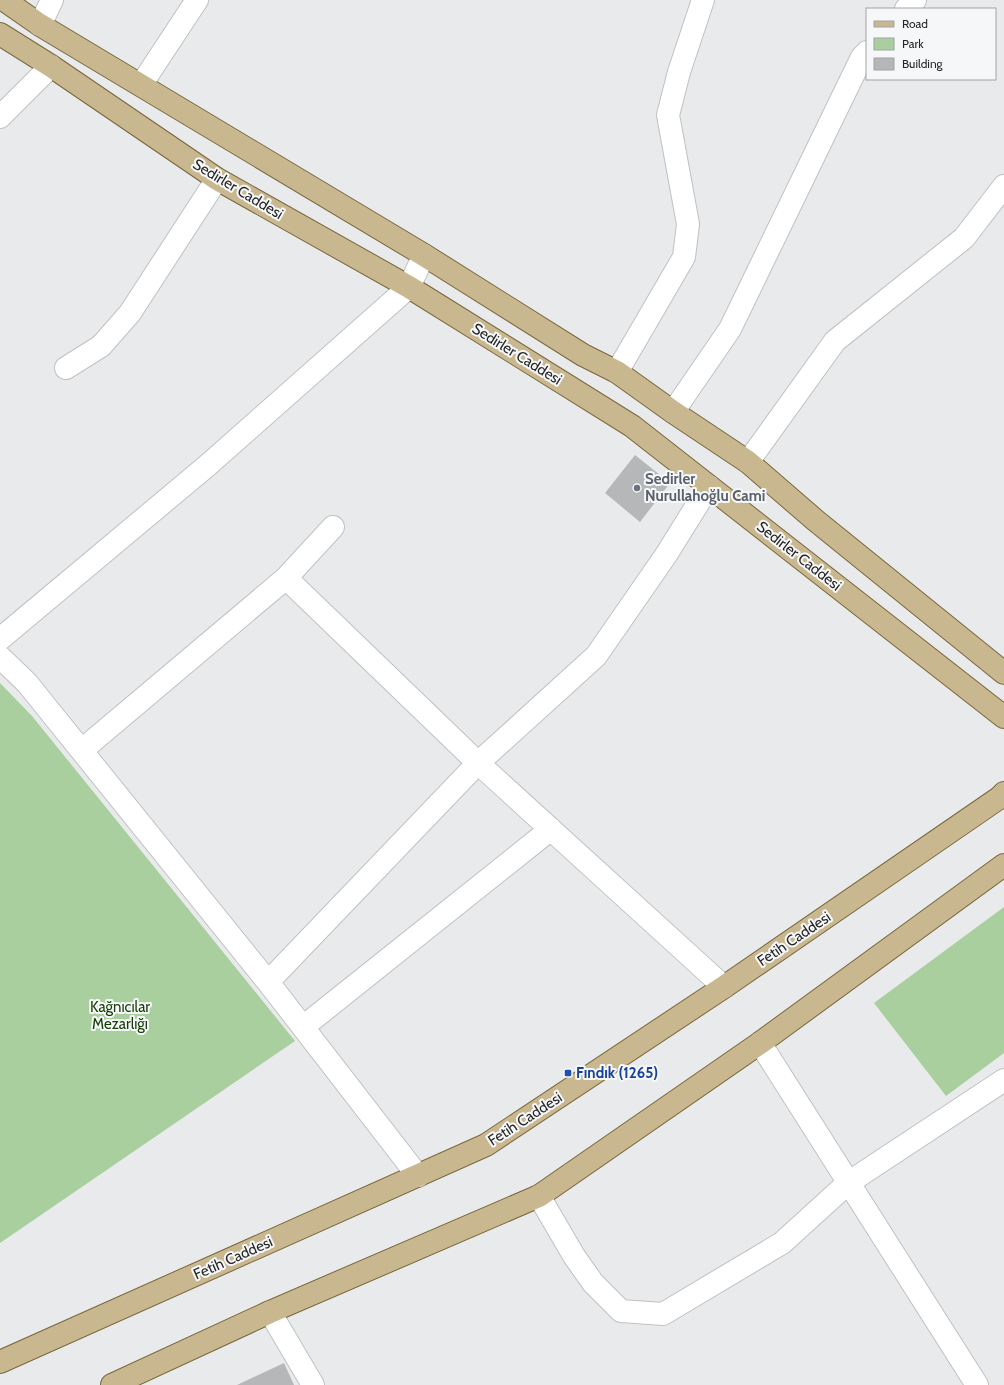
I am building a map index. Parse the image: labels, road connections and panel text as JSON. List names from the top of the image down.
{
  "streets": {
    "main road": ["Sedirler Caddesi", "Fetih Caddesi"]
  },
  "parks": ["Kağnıcılar Mezarlığı"],
  "places": {
    "other": ["Sedirler Nurullahoğlu Cami"],
    "transit": ["Fındık (1265)"]
  },
  "legend": ["Road", "Park", "Building"]
}
